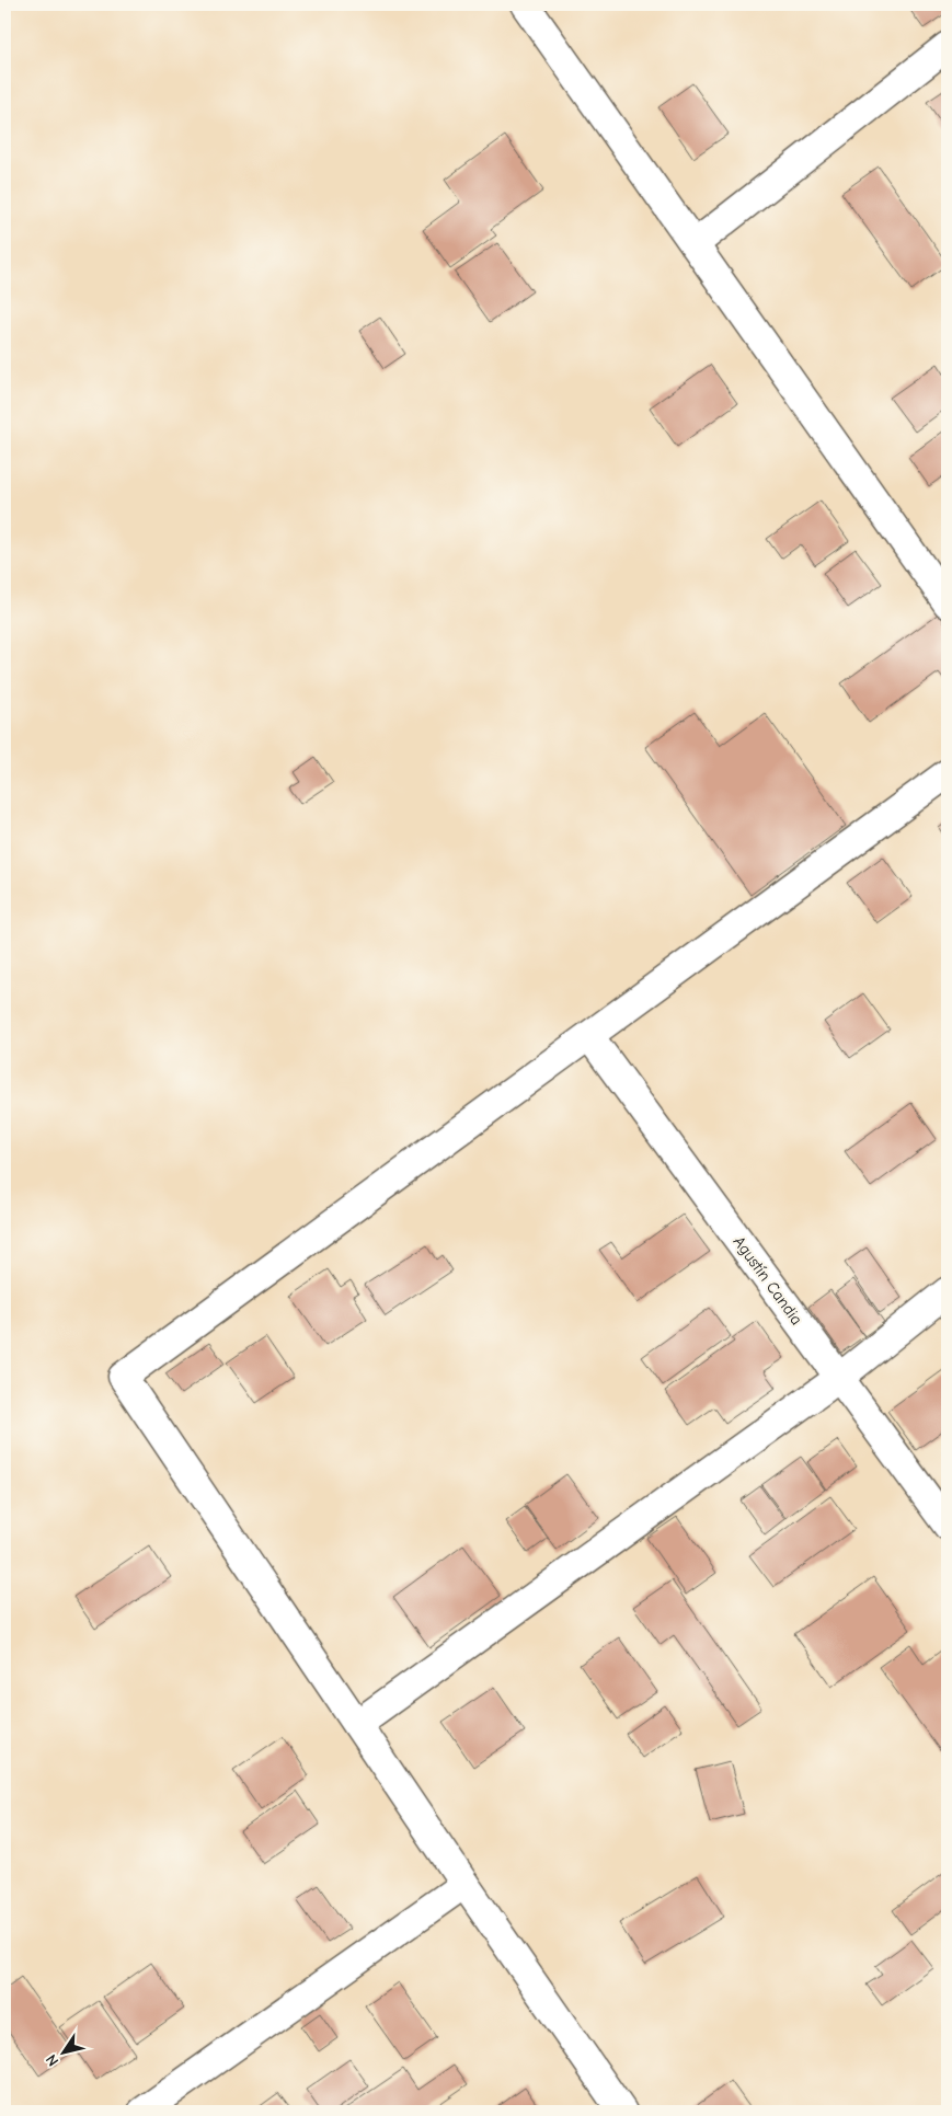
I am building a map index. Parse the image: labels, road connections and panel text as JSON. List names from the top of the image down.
{
  "streets": {
    "street": ["Agustín Candia"]
  },
  "north": "bottom left"
}
